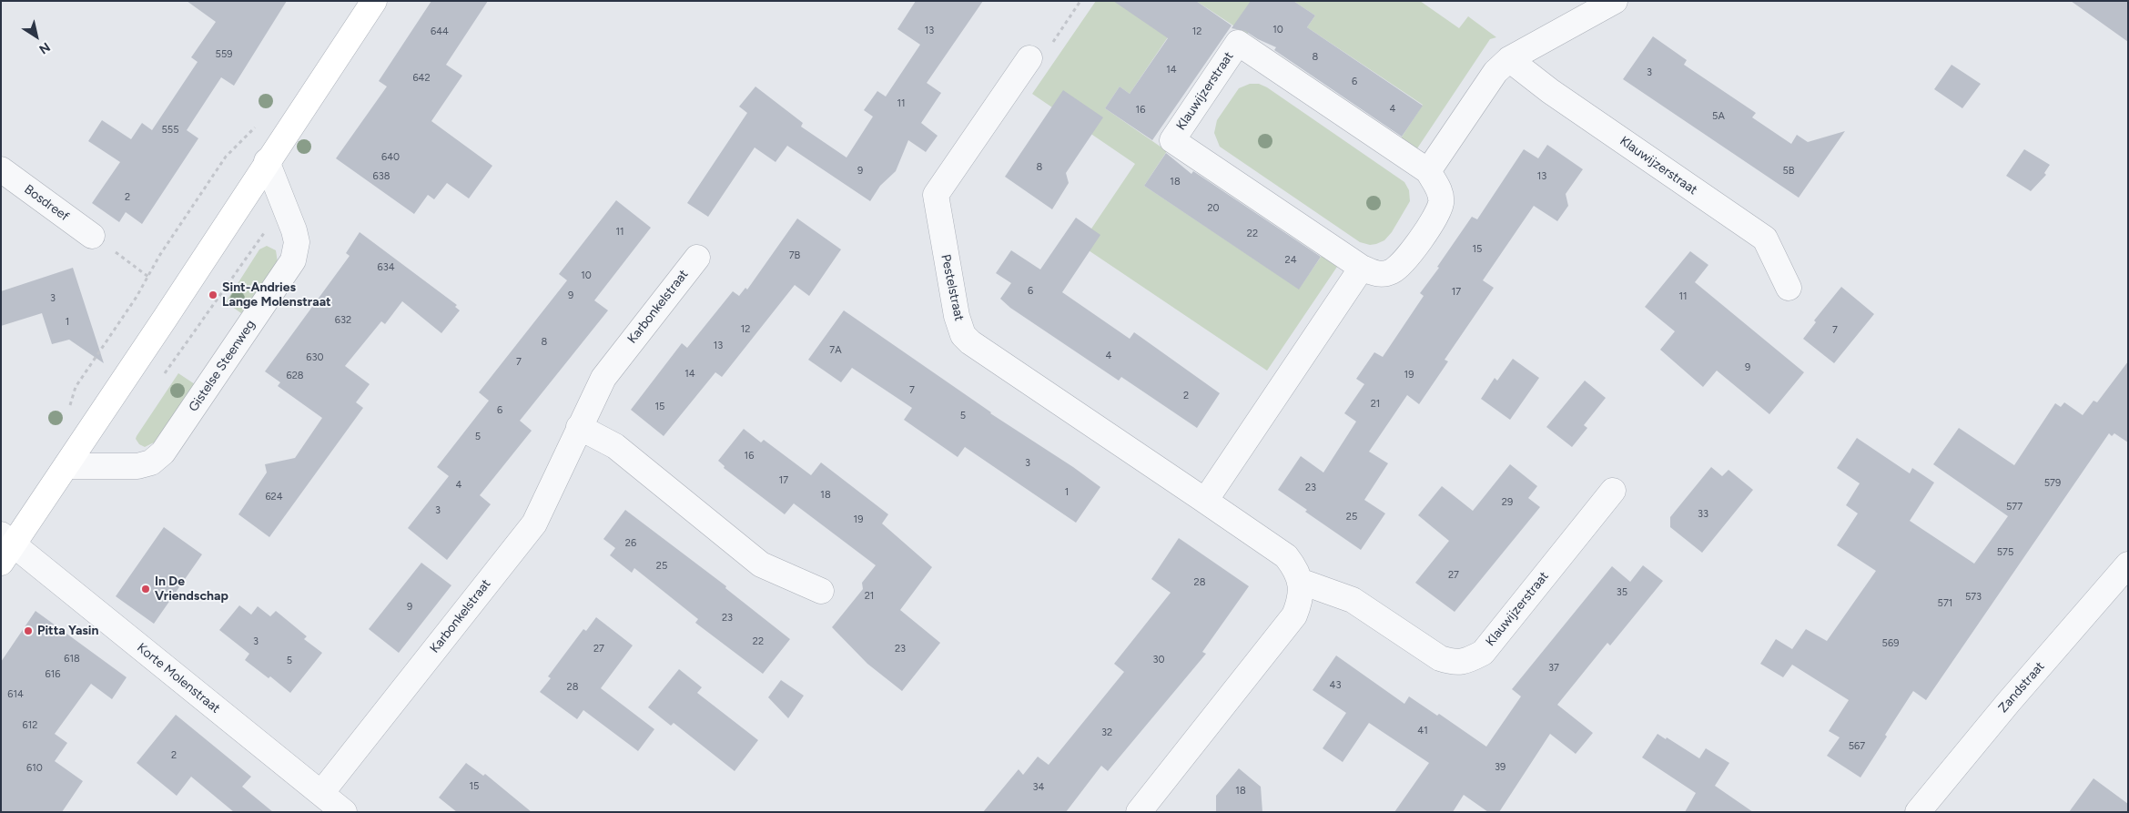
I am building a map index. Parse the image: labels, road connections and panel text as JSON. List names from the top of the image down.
{
  "streets": {
    "street": [
      "Klauwijzerstraat",
      "Bosdreef",
      "Pestelstraat",
      "Karbonkelstraat",
      "Gistelse Steenweg",
      "Korte Molenstraat",
      "Zandstraat"
    ]
  },
  "crossings": [
    ["Karbonkelstraat", "Korte Molenstraat"]
  ],
  "places": ["Sint-Andries Lange Molenstraat", "In De Vriendschap", "Pitta Yasin"],
  "house_numbers": [
    "10",
    "13",
    "644",
    "12",
    "559",
    "8",
    "14",
    "3",
    "642",
    "6",
    "11",
    "4",
    "16",
    "5A",
    "555",
    "640",
    "8",
    "9",
    "5B",
    "638",
    "13",
    "18",
    "2",
    "20",
    "11",
    "22",
    "15",
    "7B",
    "24",
    "634",
    "10",
    "6",
    "17",
    "9",
    "11",
    "3",
    "632",
    "1",
    "12",
    "7",
    "8",
    "13",
    "7A",
    "4",
    "630",
    "7",
    "9",
    "14",
    "19",
    "628",
    "7",
    "2",
    "21",
    "15",
    "6",
    "5",
    "5",
    "16",
    "3",
    "17",
    "579",
    "4",
    "23",
    "1",
    "18",
    "624",
    "29",
    "577",
    "3",
    "33",
    "25",
    "19",
    "26",
    "575",
    "25",
    "27",
    "28",
    "35",
    "21",
    "573",
    "571",
    "9",
    "23",
    "3",
    "22",
    "569",
    "27",
    "23",
    "618",
    "30",
    "5",
    "37",
    "616",
    "43",
    "28",
    "614",
    "612",
    "41",
    "32",
    "567",
    "2",
    "39",
    "610",
    "15",
    "34",
    "18"
  ],
  "north": "bottom right"
}
